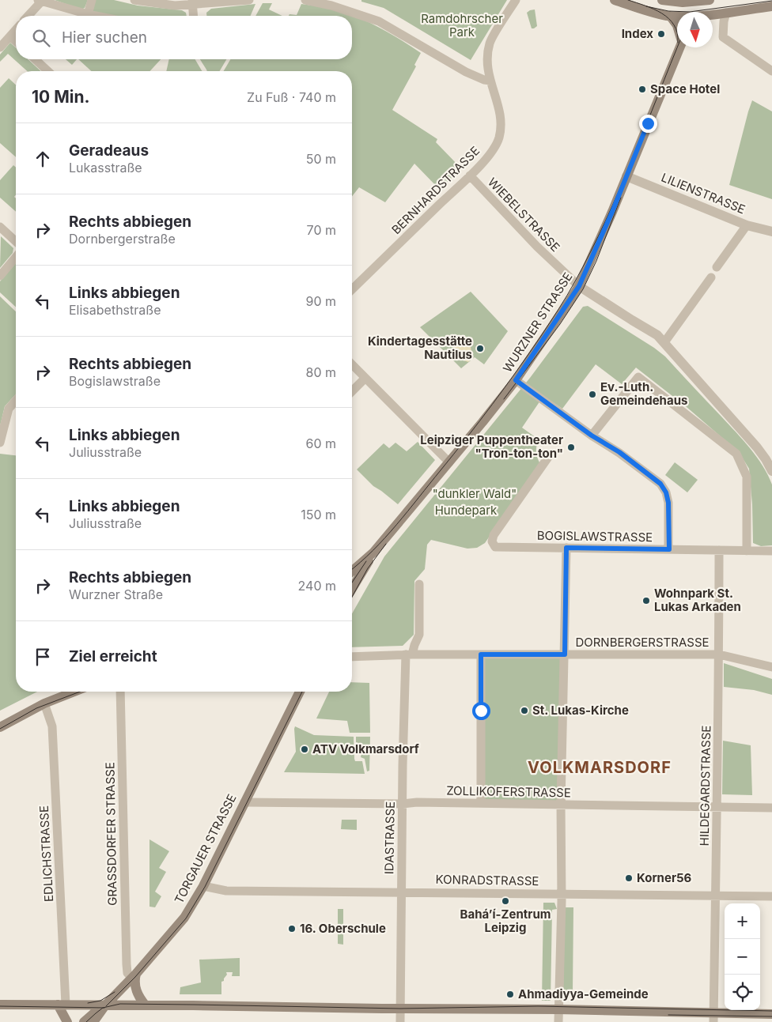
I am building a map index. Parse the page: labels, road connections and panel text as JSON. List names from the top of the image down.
{
  "streets": {
    "main road": ["WURZNER STRASSE", "TORGAUER STRASSE"],
    "street": [
      "BERNHARDSTRASSE",
      "LILIENSTRASSE",
      "WIEBELSTRASSE",
      "BOGISLAWSTRASSE",
      "DORNBERGERSTRASSE",
      "HILDEGARDSTRASSE",
      "ZOLLIKOFERSTRASSE",
      "GRASSDORFER STRASSE",
      "IDASTRASSE",
      "EDLICHSTRASSE",
      "KONRADSTRASSE"
    ]
  },
  "crossings": [
    ["BERNHARDSTRASSE", "WIEBELSTRASSE"],
    ["LILIENSTRASSE", "WURZNER STRASSE"],
    ["WIEBELSTRASSE", "WURZNER STRASSE"],
    ["BOGISLAWSTRASSE", "HILDEGARDSTRASSE"],
    ["DORNBERGERSTRASSE", "HILDEGARDSTRASSE"],
    ["DORNBERGERSTRASSE", "IDASTRASSE"],
    ["HILDEGARDSTRASSE", "ZOLLIKOFERSTRASSE"],
    ["HILDEGARDSTRASSE", "KONRADSTRASSE"],
    ["ZOLLIKOFERSTRASSE", "IDASTRASSE"],
    ["ZOLLIKOFERSTRASSE", "TORGAUER STRASSE"],
    ["GRASSDORFER STRASSE", "TORGAUER STRASSE"],
    ["IDASTRASSE", "KONRADSTRASSE"],
    ["TORGAUER STRASSE", "KONRADSTRASSE"]
  ],
  "districts": ["VOLKMARSDORF"],
  "parks": ["Ramdohrscher Park", "\"dunkler Wald\"", "Hundepark"],
  "places": [
    "Index",
    "Space Hotel",
    "Kindertagesstätte Nautilus",
    "Ev.-Luth. Gemeindehaus",
    "Leipziger Puppentheater \"Tron-ton-ton\"",
    "Wohnpark St. Lukas Arkaden",
    "St. Lukas-Kirche",
    "ATV Volkmarsdorf",
    "Korner56",
    "Bahá’í-Zentrum Leipzig",
    "16. Oberschule",
    "Ahmadiyya-Gemeinde"
  ],
  "north": "bottom",
  "page": {
    "search": "Hier suchen",
    "heading": ["10 Min.", "Zu Fuß · 740 m"],
    "list": [
      ["Geradeaus", "Lukasstraße", "50 m"],
      ["Rechts abbiegen", "Dornbergerstraße", "70 m"],
      ["Links abbiegen", "Elisabethstraße", "90 m"],
      ["Rechts abbiegen", "Bogislawstraße", "80 m"],
      ["Links abbiegen", "Juliusstraße", "60 m"],
      ["Links abbiegen", "Juliusstraße", "150 m"],
      ["Rechts abbiegen", "Wurzner Straße", "240 m"],
      "Ziel erreicht"
    ],
    "map_buttons": ["+", "−"]
  }
}
